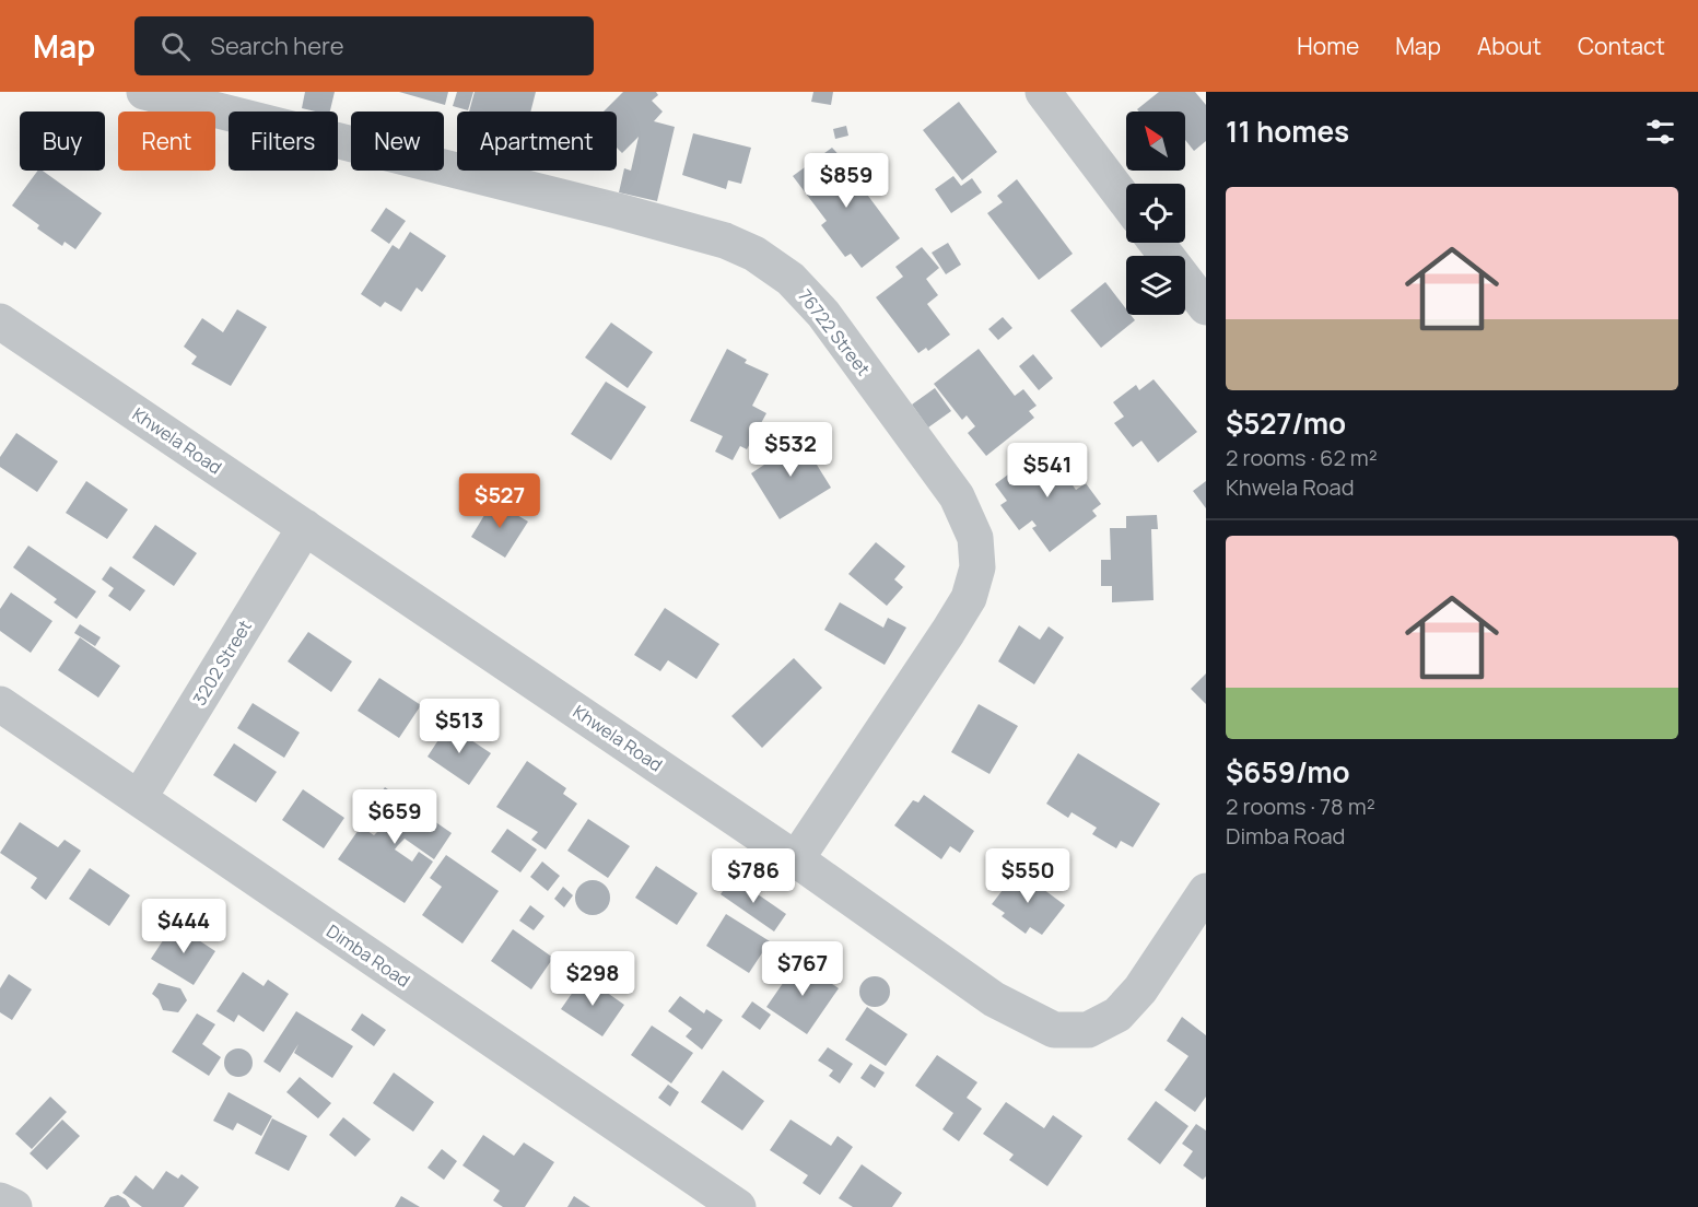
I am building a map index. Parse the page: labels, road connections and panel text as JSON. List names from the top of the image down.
{
  "streets": {
    "street": [
      "76722 Street",
      "Khwela Road",
      "3202 Street",
      "Dimba Road"
    ]
  },
  "crossings": [
    ["76722 Street", "Khwela Road"],
    ["Khwela Road", "3202 Street"],
    ["3202 Street", "Dimba Road"]
  ],
  "north": "top left",
  "page": {
    "header": "Map",
    "search": "Search here",
    "nav": [
      "Home",
      "Map",
      "About",
      "Contact"
    ],
    "heading": "11 homes",
    "chip": [
      "Buy",
      "Rent",
      "Filters",
      "New",
      "Apartment"
    ],
    "price": [
      "$859",
      "$532",
      "$541",
      "$527",
      "$513",
      "$659",
      "$786",
      "$550",
      "$444",
      "$767",
      "$298"
    ],
    "list": [
      {
        "name": "$527/mo",
        "note": "2 rooms · 62 m² · Khwela Road"
      },
      {
        "name": "$659/mo",
        "note": "2 rooms · 78 m² · Dimba Road"
      }
    ]
  }
}
